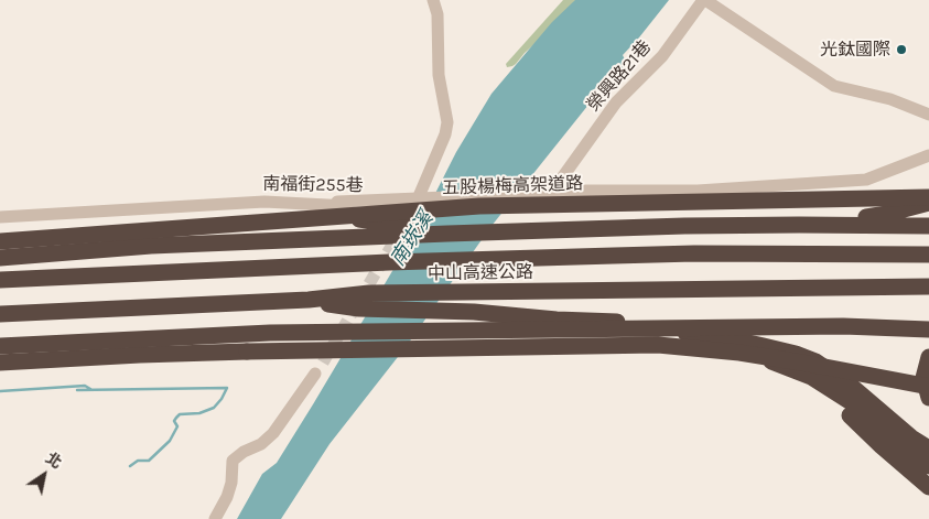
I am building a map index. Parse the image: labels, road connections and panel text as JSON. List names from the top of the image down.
{
  "streets": {
    "highway": ["五股楊梅高架道路", "中山高速公路"],
    "street": ["榮興路21巷", "南福街255巷"]
  },
  "water": ["南崁溪"],
  "places": ["光鈦國際"],
  "north": "top right"
}
